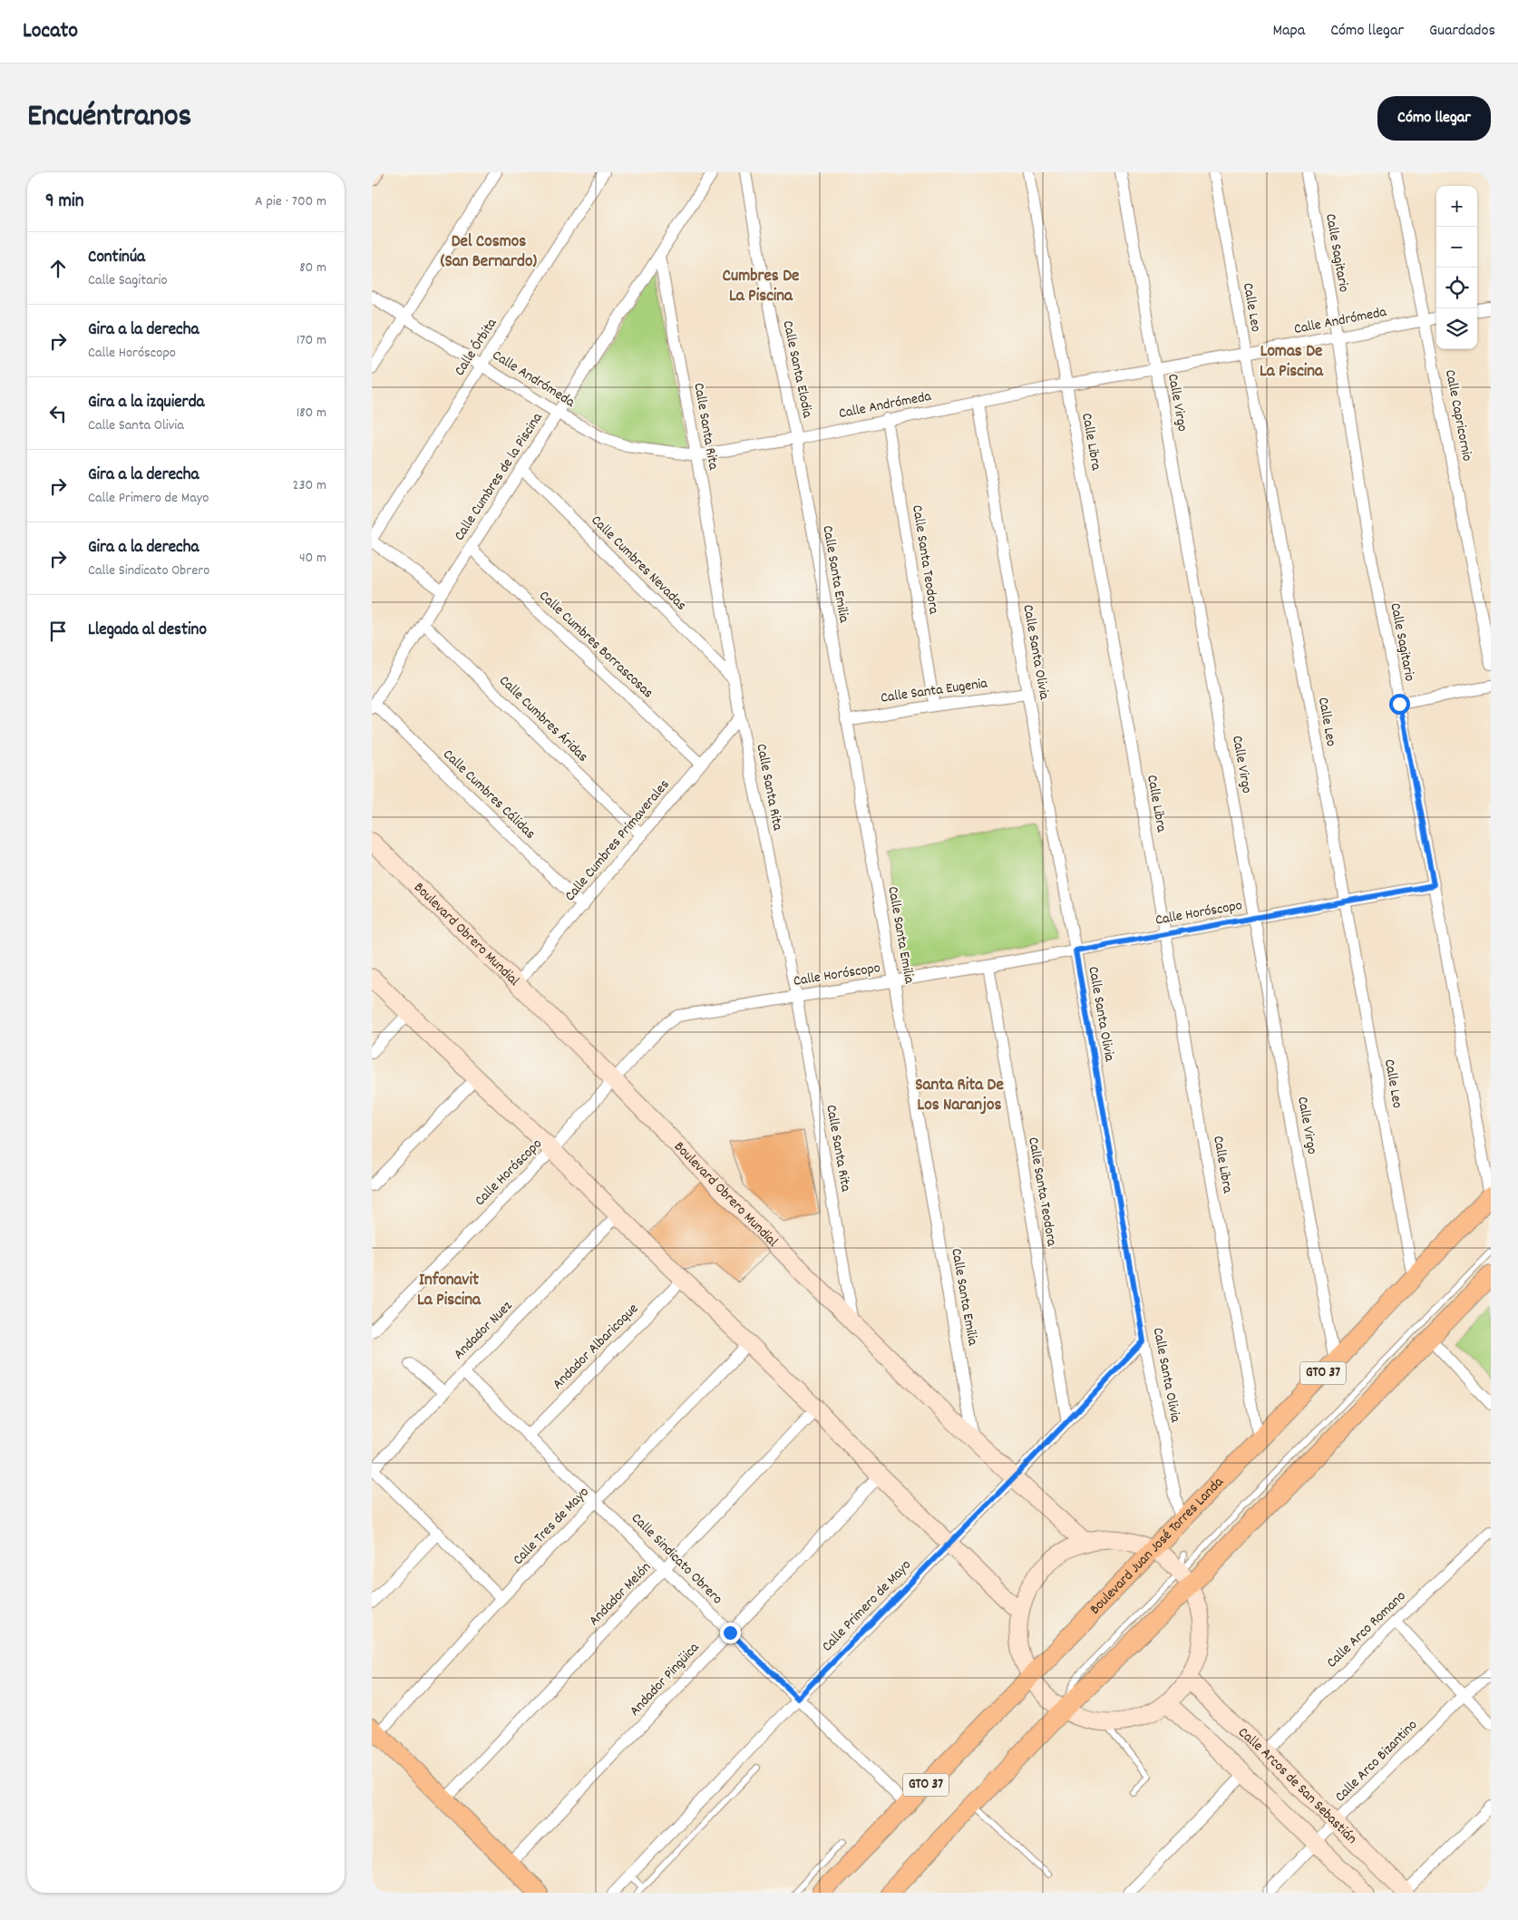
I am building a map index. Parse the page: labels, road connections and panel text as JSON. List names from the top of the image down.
{
  "streets": {
    "main road": ["GTO 37", "Boulevard Juan José Torres Landa"],
    "street": [
      "Calle Sagitario",
      "Calle Leo",
      "Calle Andrómeda",
      "Calle Órbita",
      "Calle Santa Elodia",
      "Calle Virgo",
      "Calle Capricornio",
      "Calle Santa Rita",
      "Calle Libra",
      "Calle Cumbres de la Piscina",
      "Calle Santa Teodora",
      "Calle Cumbres Nevadas",
      "Calle Santa Emilia",
      "Calle Cumbres Borrascosas",
      "Calle Santa Olivia",
      "Calle Santa Eugenia",
      "Calle Cumbres Áridas",
      "Calle Cumbres Cálidas",
      "Calle Cumbres Primaverales",
      "Calle Horóscopo",
      "Boulevard Obrero Mundial",
      "Andador Nuez",
      "Andador Albaricoque",
      "Calle Tres de Mayo",
      "Calle Sindicato Obrero",
      "Andador Melón",
      "Calle Primero de Mayo",
      "Calle Arco Romano",
      "Andador Pingüica",
      "Calle Arco Bizantino",
      "Calle Arcos de San Sebastián"
    ]
  },
  "crossings": [
    ["Calle Sagitario", "Calle Andrómeda"],
    ["Calle Sagitario", "Calle Horóscopo"],
    ["Calle Sagitario", "Boulevard Juan José Torres Landa"],
    ["Calle Leo", "Calle Andrómeda"],
    ["Calle Leo", "Calle Horóscopo"],
    ["Calle Leo", "Boulevard Juan José Torres Landa"],
    ["Calle Andrómeda", "Calle Órbita"],
    ["Calle Andrómeda", "Calle Santa Elodia"],
    ["Calle Andrómeda", "Calle Virgo"],
    ["Calle Andrómeda", "Calle Capricornio"],
    ["Calle Andrómeda", "Calle Santa Rita"],
    ["Calle Andrómeda", "Calle Libra"],
    ["Calle Andrómeda", "Calle Cumbres de la Piscina"],
    ["Calle Andrómeda", "Calle Santa Teodora"],
    ["Calle Andrómeda", "Calle Santa Emilia"],
    ["Calle Andrómeda", "Calle Santa Olivia"],
    ["Calle Santa Elodia", "Calle Santa Emilia"],
    ["Calle Virgo", "Calle Horóscopo"],
    ["Calle Virgo", "Boulevard Juan José Torres Landa"],
    ["Calle Santa Rita", "Calle Cumbres de la Piscina"],
    ["Calle Santa Rita", "Calle Cumbres Nevadas"],
    ["Calle Santa Rita", "Calle Cumbres Primaverales"],
    ["Calle Santa Rita", "Calle Horóscopo"],
    ["Calle Santa Rita", "Boulevard Obrero Mundial"],
    ["Calle Libra", "Calle Horóscopo"],
    ["Calle Libra", "Boulevard Juan José Torres Landa"],
    ["Calle Cumbres de la Piscina", "Calle Cumbres Nevadas"],
    ["Calle Cumbres de la Piscina", "Calle Cumbres Borrascosas"],
    ["Calle Cumbres de la Piscina", "Calle Cumbres Áridas"],
    ["Calle Cumbres de la Piscina", "Calle Cumbres Cálidas"],
    ["Calle Santa Teodora", "Calle Santa Eugenia"],
    ["Calle Santa Teodora", "Calle Horóscopo"],
    ["Calle Santa Teodora", "Calle Primero de Mayo"],
    ["Calle Santa Emilia", "Calle Santa Eugenia"],
    ["Calle Santa Emilia", "Calle Horóscopo"],
    ["Calle Santa Emilia", "Boulevard Obrero Mundial"],
    ["Calle Cumbres Borrascosas", "Calle Cumbres Primaverales"],
    ["Calle Santa Olivia", "Calle Santa Eugenia"],
    ["Calle Santa Olivia", "Calle Horóscopo"],
    ["Calle Santa Olivia", "Boulevard Juan José Torres Landa"],
    ["Calle Santa Olivia", "Calle Primero de Mayo"],
    ["Calle Cumbres Áridas", "Calle Cumbres Primaverales"],
    ["Calle Cumbres Cálidas", "Calle Cumbres Primaverales"],
    ["Calle Cumbres Primaverales", "Boulevard Obrero Mundial"],
    ["Calle Horóscopo", "Boulevard Obrero Mundial"],
    ["Boulevard Obrero Mundial", "Calle Primero de Mayo"],
    ["Andador Nuez", "Calle Sindicato Obrero"],
    ["Andador Albaricoque", "Calle Sindicato Obrero"],
    ["Calle Tres de Mayo", "Calle Sindicato Obrero"],
    ["Boulevard Juan José Torres Landa", "Calle Sindicato Obrero"],
    ["Calle Sindicato Obrero", "Andador Melón"],
    ["Calle Sindicato Obrero", "Calle Primero de Mayo"],
    ["Calle Sindicato Obrero", "Andador Pingüica"],
    ["Calle Arco Romano", "Calle Arcos de San Sebastián"],
    ["Calle Arco Bizantino", "Calle Arcos de San Sebastián"]
  ],
  "districts": [
    "Del Cosmos (San Bernardo)",
    "Cumbres De La Piscina",
    "Lomas De La Piscina",
    "Santa Rita De Los Naranjos",
    "Infonavit La Piscina"
  ],
  "page": {
    "header": "Locato",
    "nav": ["Mapa", "Cómo llegar", "Guardados"],
    "title": "Encuéntranos",
    "buttons": "Cómo llegar",
    "heading": ["9 min", "A pie · 700 m"],
    "map_buttons": ["+", "−"],
    "list": [
      ["Continúa", "Calle Sagitario", "80 m"],
      ["Gira a la derecha", "Calle Horóscopo", "170 m"],
      ["Gira a la izquierda", "Calle Santa Olivia", "180 m"],
      ["Gira a la derecha", "Calle Primero de Mayo", "230 m"],
      ["Gira a la derecha", "Calle Sindicato Obrero", "40 m"],
      "Llegada al destino"
    ]
  }
}
